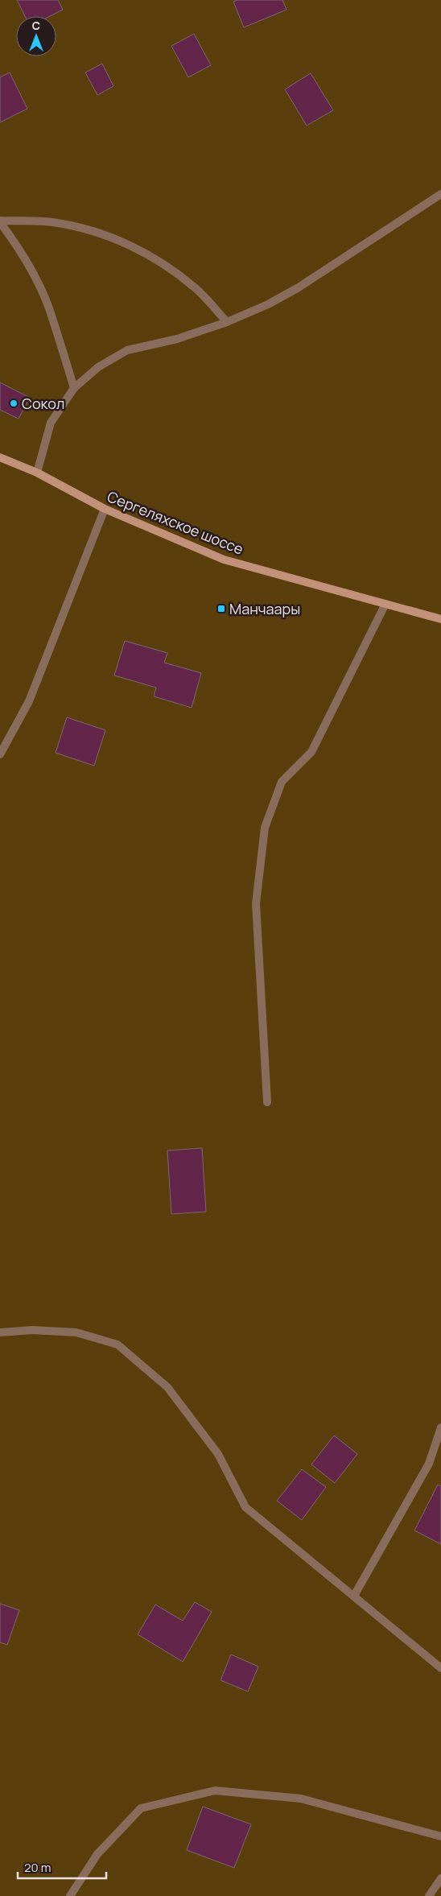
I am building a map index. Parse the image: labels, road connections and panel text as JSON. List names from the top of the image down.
{
  "streets": {
    "main road": ["Сергеляхское шоссе"]
  },
  "places": {
    "other": ["Сокол"],
    "transit": ["Манчаары"]
  },
  "scale_bar": "20 m",
  "north": "top"
}
